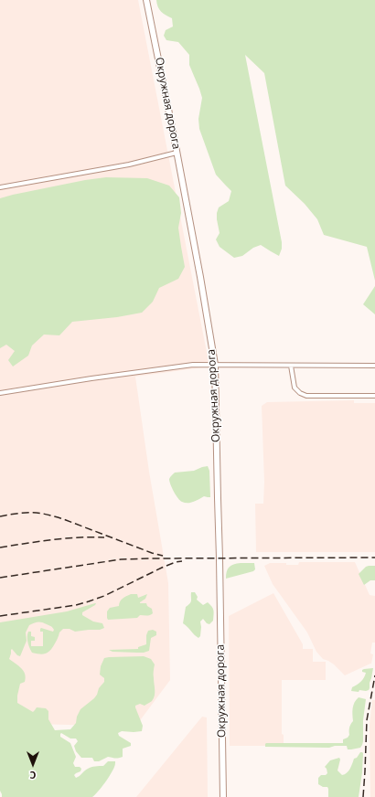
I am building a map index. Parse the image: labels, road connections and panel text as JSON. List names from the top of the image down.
{
  "streets": {
    "main road": ["Окружная дорога"]
  },
  "north": "bottom"
}
